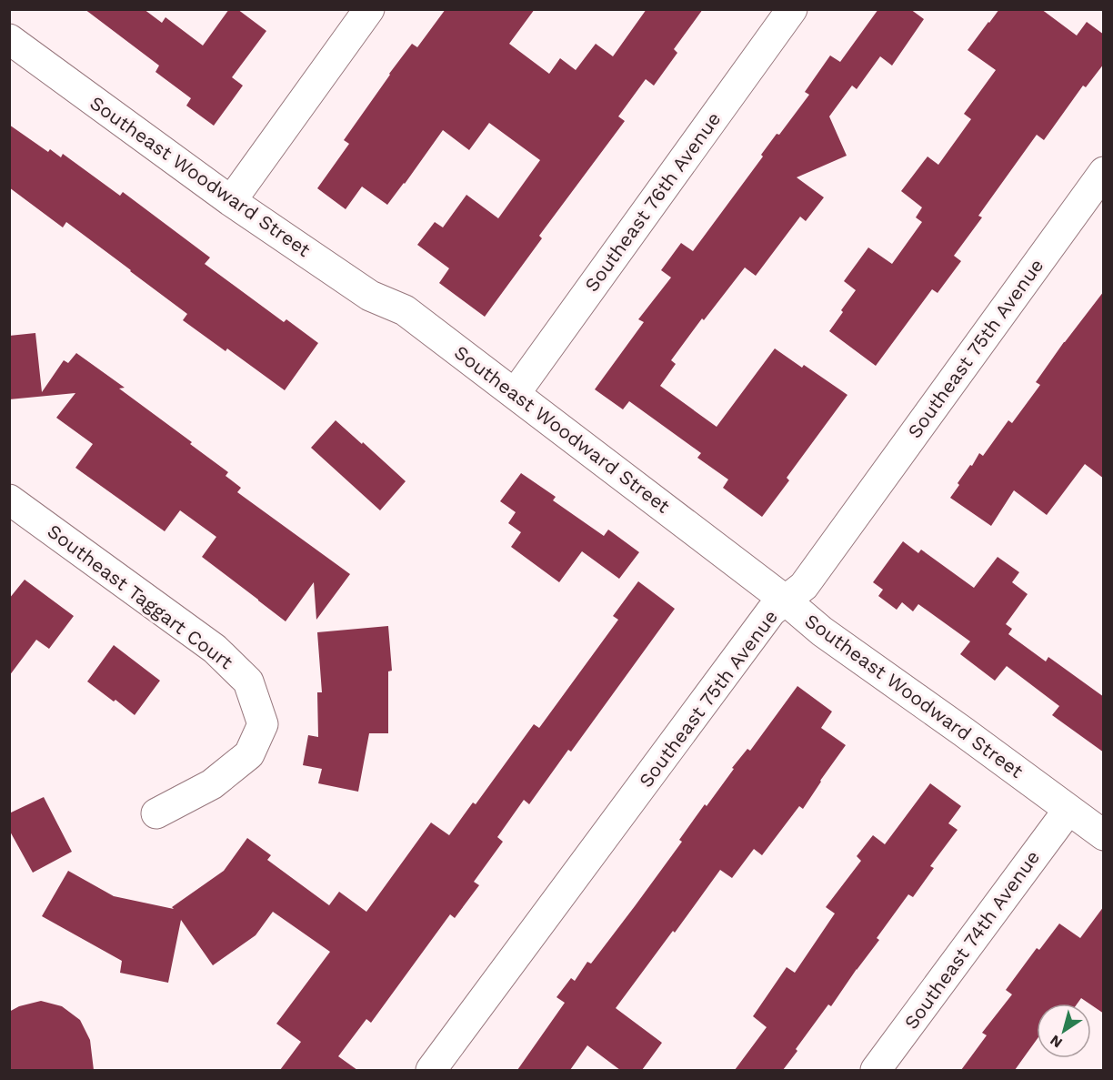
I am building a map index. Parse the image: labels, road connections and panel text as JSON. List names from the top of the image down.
{
  "streets": {
    "street": [
      "Southeast Woodward Street",
      "Southeast 76th Avenue",
      "Southeast 75th Avenue",
      "Southeast Taggart Court",
      "Southeast 74th Avenue"
    ]
  },
  "crossings": [
    ["Southeast Woodward Street", "Southeast 76th Avenue"],
    ["Southeast Woodward Street", "Southeast 75th Avenue"],
    ["Southeast Woodward Street", "Southeast 74th Avenue"]
  ],
  "north": "bottom left"
}
